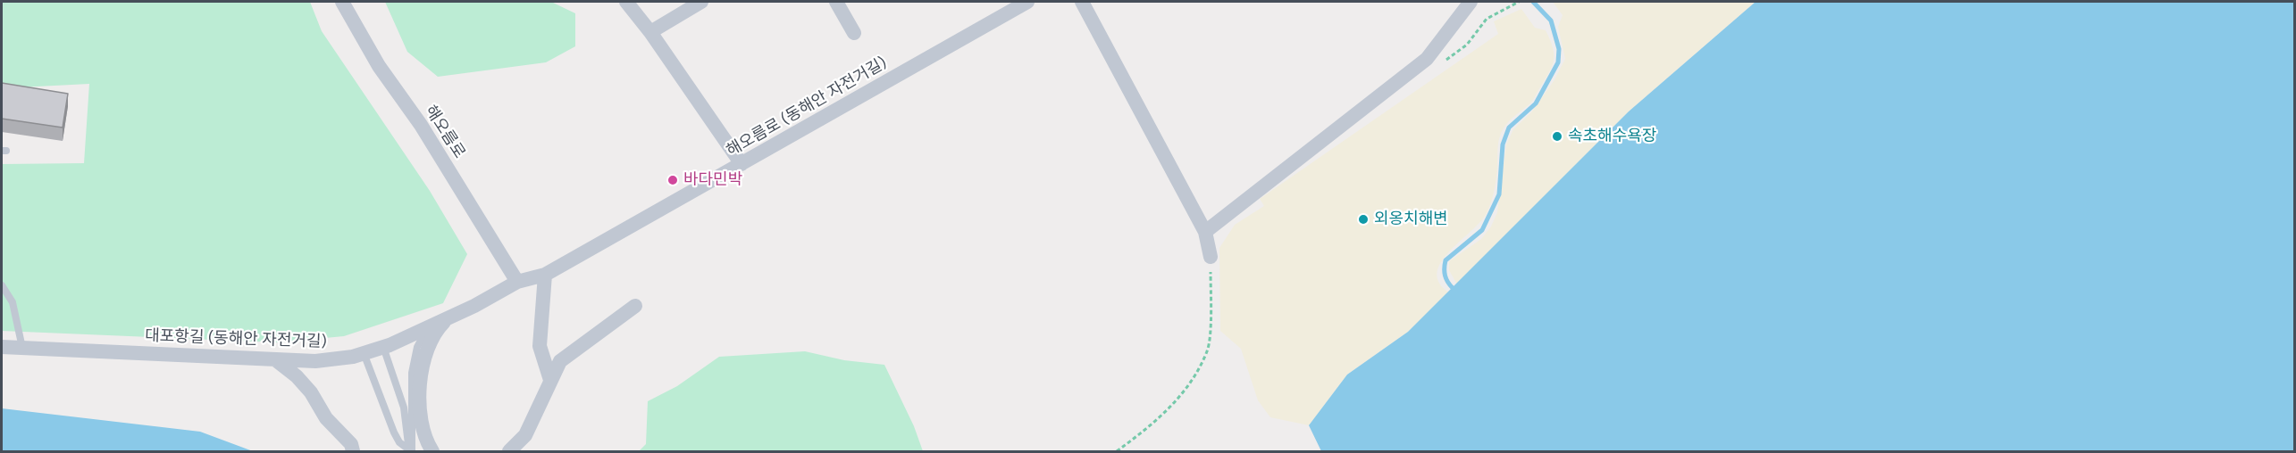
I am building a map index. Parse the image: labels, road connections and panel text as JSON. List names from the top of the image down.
{
  "streets": {
    "street": ["해오름로 (동해안 자전거길)", "해오름로", "대포항길 (동해안 자전거길)"]
  },
  "crossings": [
    ["해오름로 (동해안 자전거길)", "해오름로"],
    ["해오름로 (동해안 자전거길)", "대포항길 (동해안 자전거길)"],
    ["해오름로", "대포항길 (동해안 자전거길)"]
  ],
  "places": ["속초해수욕장", "바다민박", "외옹치해변"]
}
